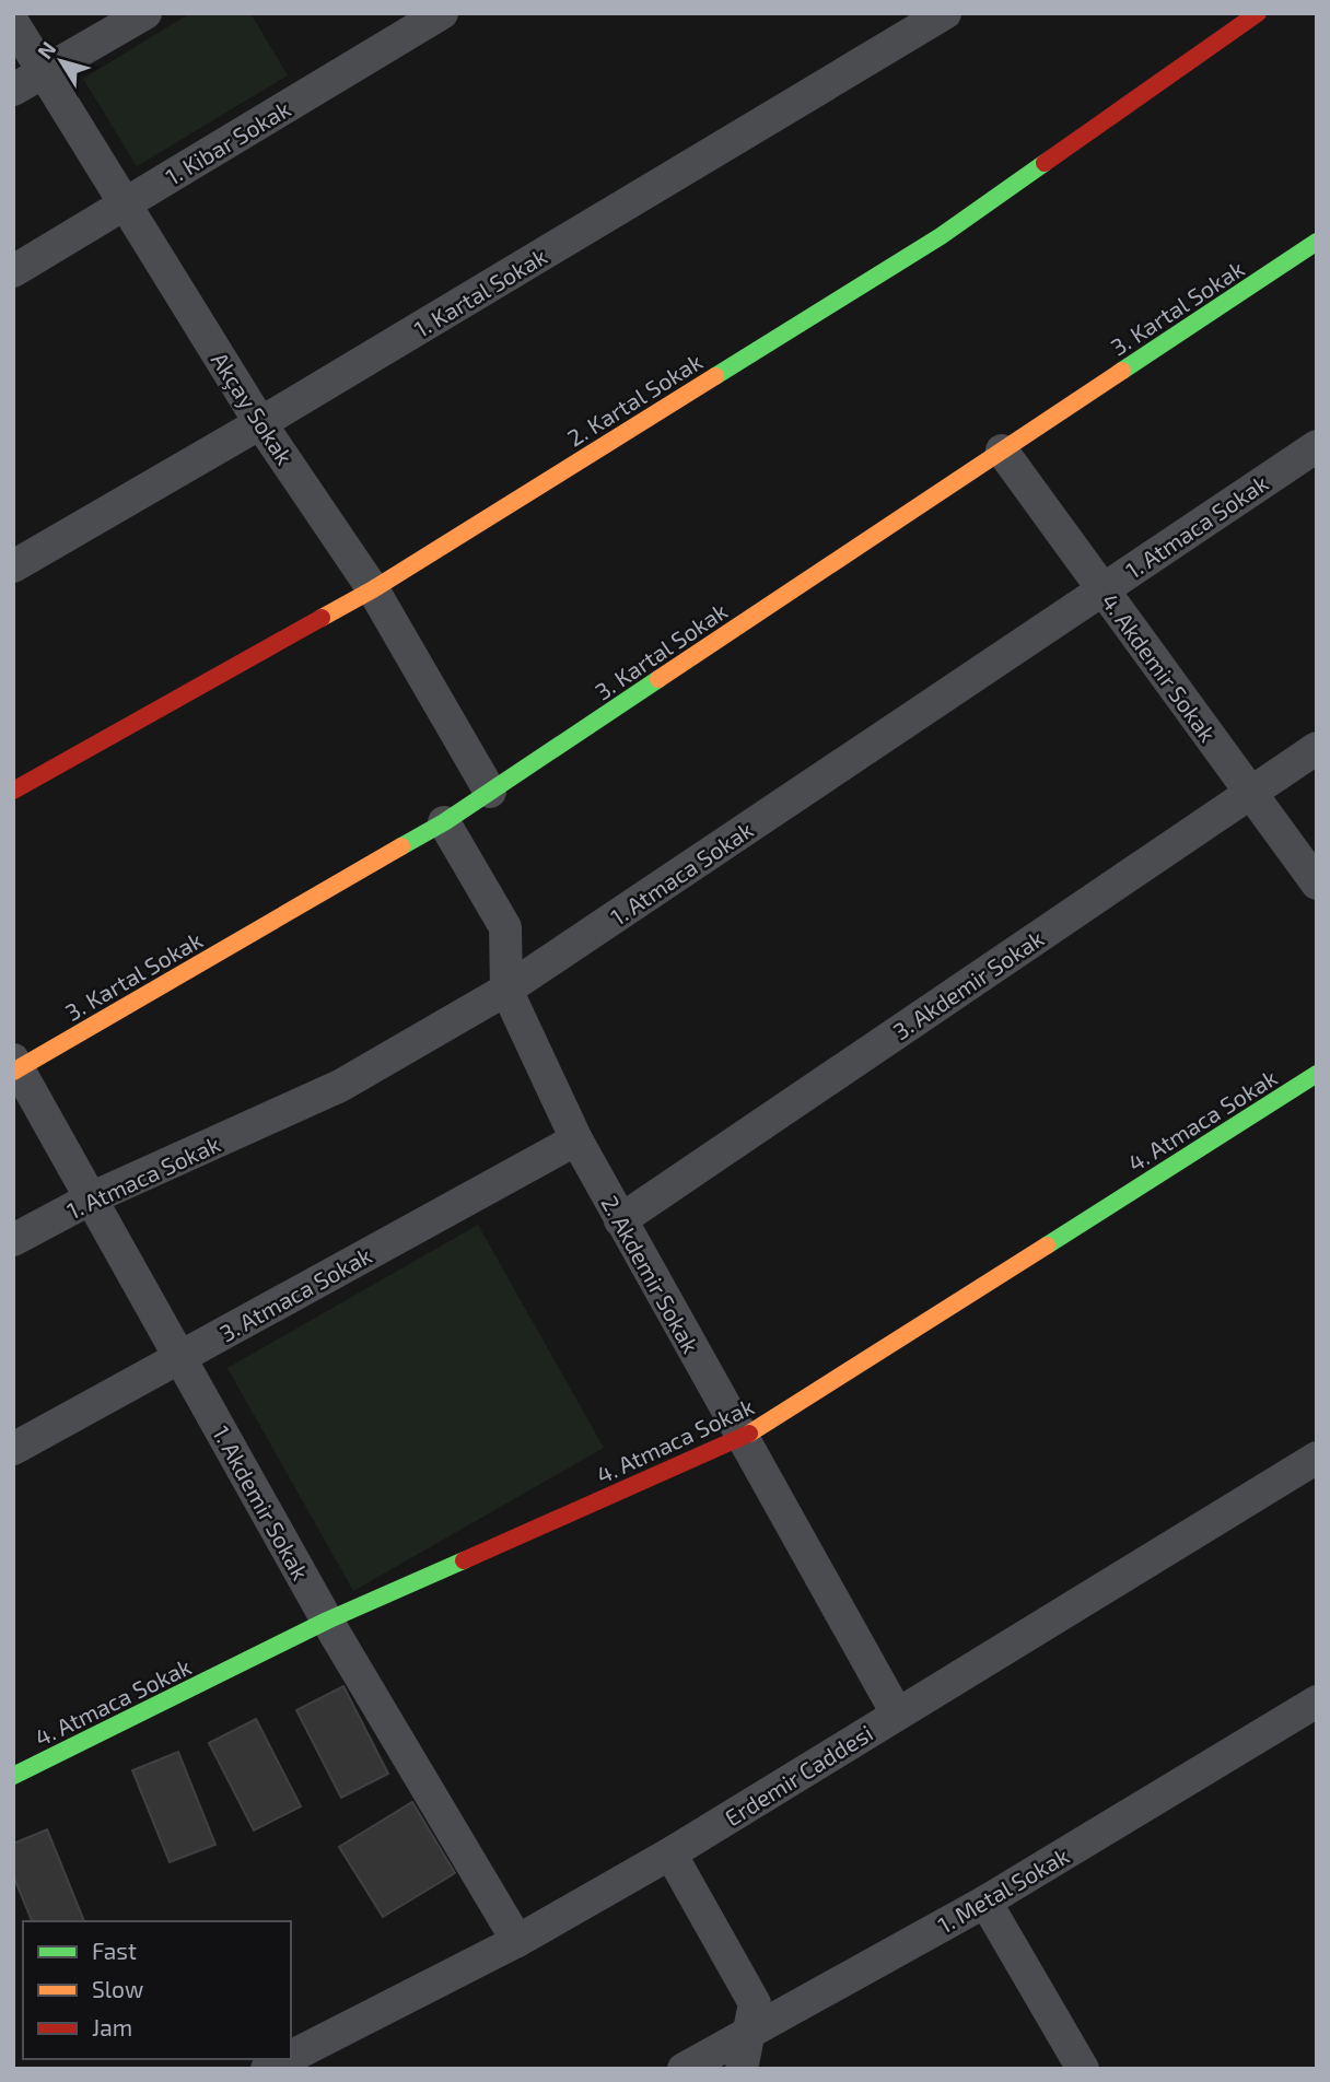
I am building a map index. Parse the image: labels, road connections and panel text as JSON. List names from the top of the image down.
{
  "streets": {
    "street": [
      "1. Kibar Sokak",
      "1. Kartal Sokak",
      "3. Kartal Sokak",
      "2. Kartal Sokak",
      "Akçay Sokak",
      "1. Atmaca Sokak",
      "4. Akdemir Sokak",
      "3. Akdemir Sokak",
      "4. Atmaca Sokak",
      "2. Akdemir Sokak",
      "3. Atmaca Sokak",
      "1. Akdemir Sokak",
      "Erdemir Caddesi",
      "1. Metal Sokak"
    ]
  },
  "crossings": [
    ["1. Kibar Sokak", "Akçay Sokak"],
    ["1. Kartal Sokak", "Akçay Sokak"],
    ["3. Kartal Sokak", "Akçay Sokak"],
    ["3. Kartal Sokak", "4. Akdemir Sokak"],
    ["3. Kartal Sokak", "2. Akdemir Sokak"],
    ["3. Kartal Sokak", "1. Akdemir Sokak"],
    ["2. Kartal Sokak", "Akçay Sokak"],
    ["1. Atmaca Sokak", "4. Akdemir Sokak"],
    ["1. Atmaca Sokak", "2. Akdemir Sokak"],
    ["1. Atmaca Sokak", "1. Akdemir Sokak"],
    ["4. Akdemir Sokak", "3. Akdemir Sokak"],
    ["3. Akdemir Sokak", "2. Akdemir Sokak"],
    ["4. Atmaca Sokak", "2. Akdemir Sokak"],
    ["4. Atmaca Sokak", "1. Akdemir Sokak"],
    ["2. Akdemir Sokak", "3. Atmaca Sokak"],
    ["2. Akdemir Sokak", "Erdemir Caddesi"],
    ["3. Atmaca Sokak", "1. Akdemir Sokak"],
    ["1. Akdemir Sokak", "Erdemir Caddesi"]
  ],
  "legend": ["Fast", "Slow", "Jam"],
  "north": "top left"
}
